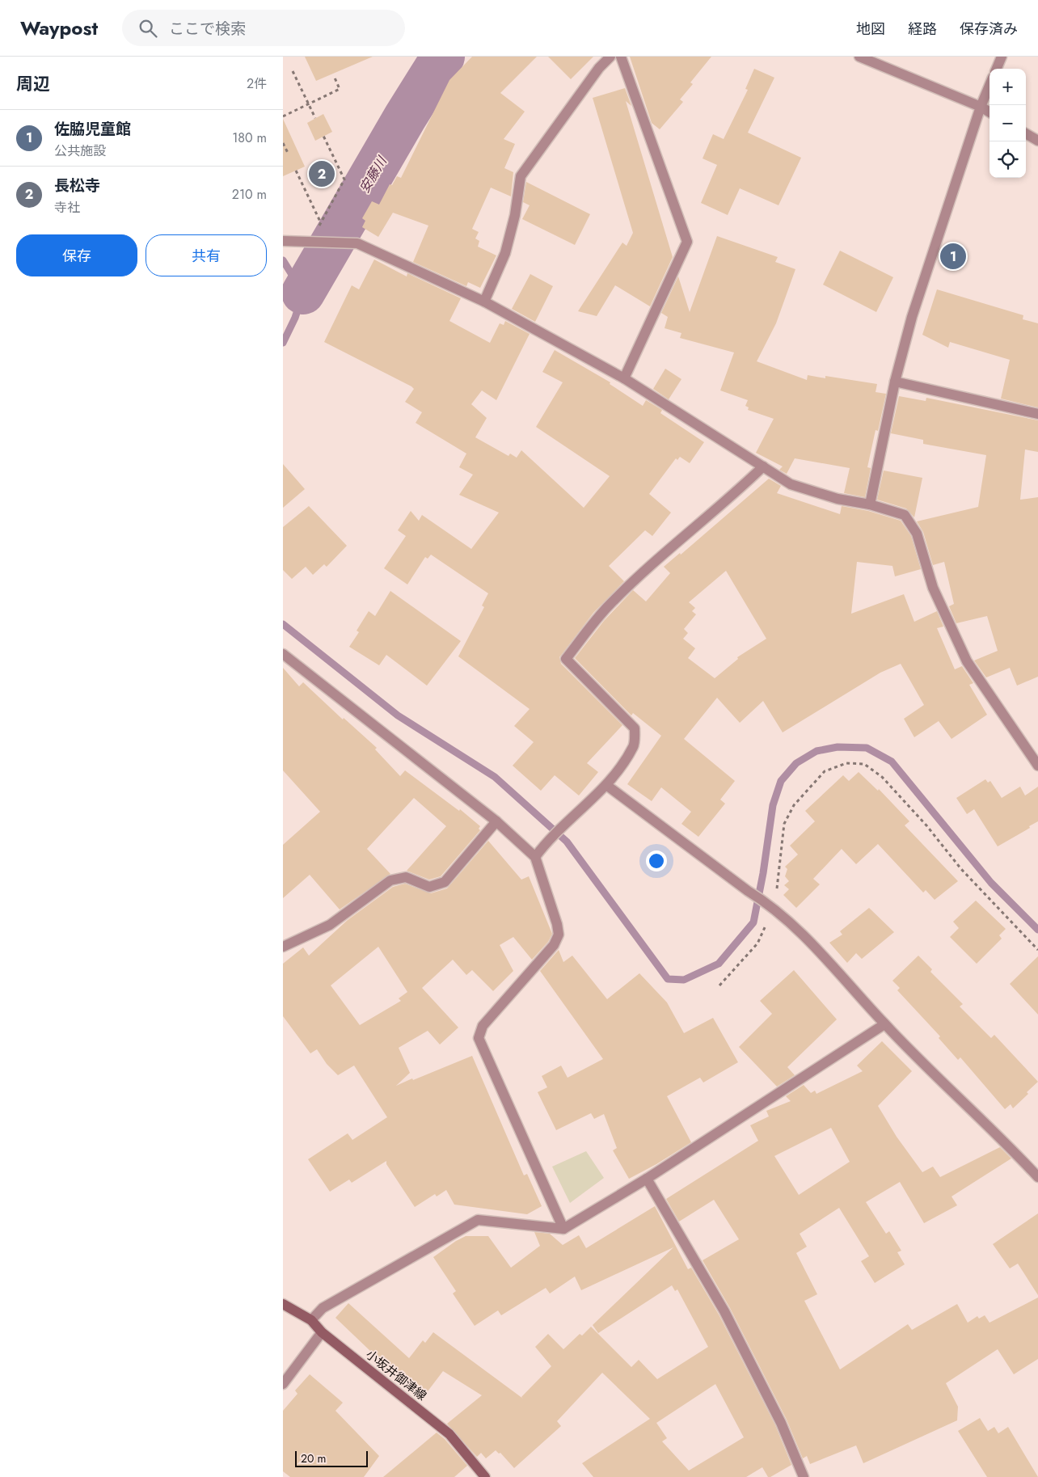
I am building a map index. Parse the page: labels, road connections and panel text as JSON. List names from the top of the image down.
{
  "streets": {
    "main road": ["小坂井御津線"]
  },
  "water": ["安藤川"],
  "scale_bar": "20 m",
  "page": {
    "header": "Waypost",
    "search": "ここで検索",
    "nav": ["地図", "経路", "保存済み"],
    "heading": ["周辺", "2件"],
    "map_buttons": ["+", "−"],
    "list": [
      {
        "mark": "1",
        "name": "佐脇児童館",
        "note": "公共施設",
        "value": "180 m"
      },
      {
        "mark": "2",
        "name": "長松寺",
        "note": "寺社",
        "value": "210 m"
      }
    ],
    "pins": ["2", "1"],
    "buttons": ["保存", "共有"],
    "scale": "20 m"
  }
}
